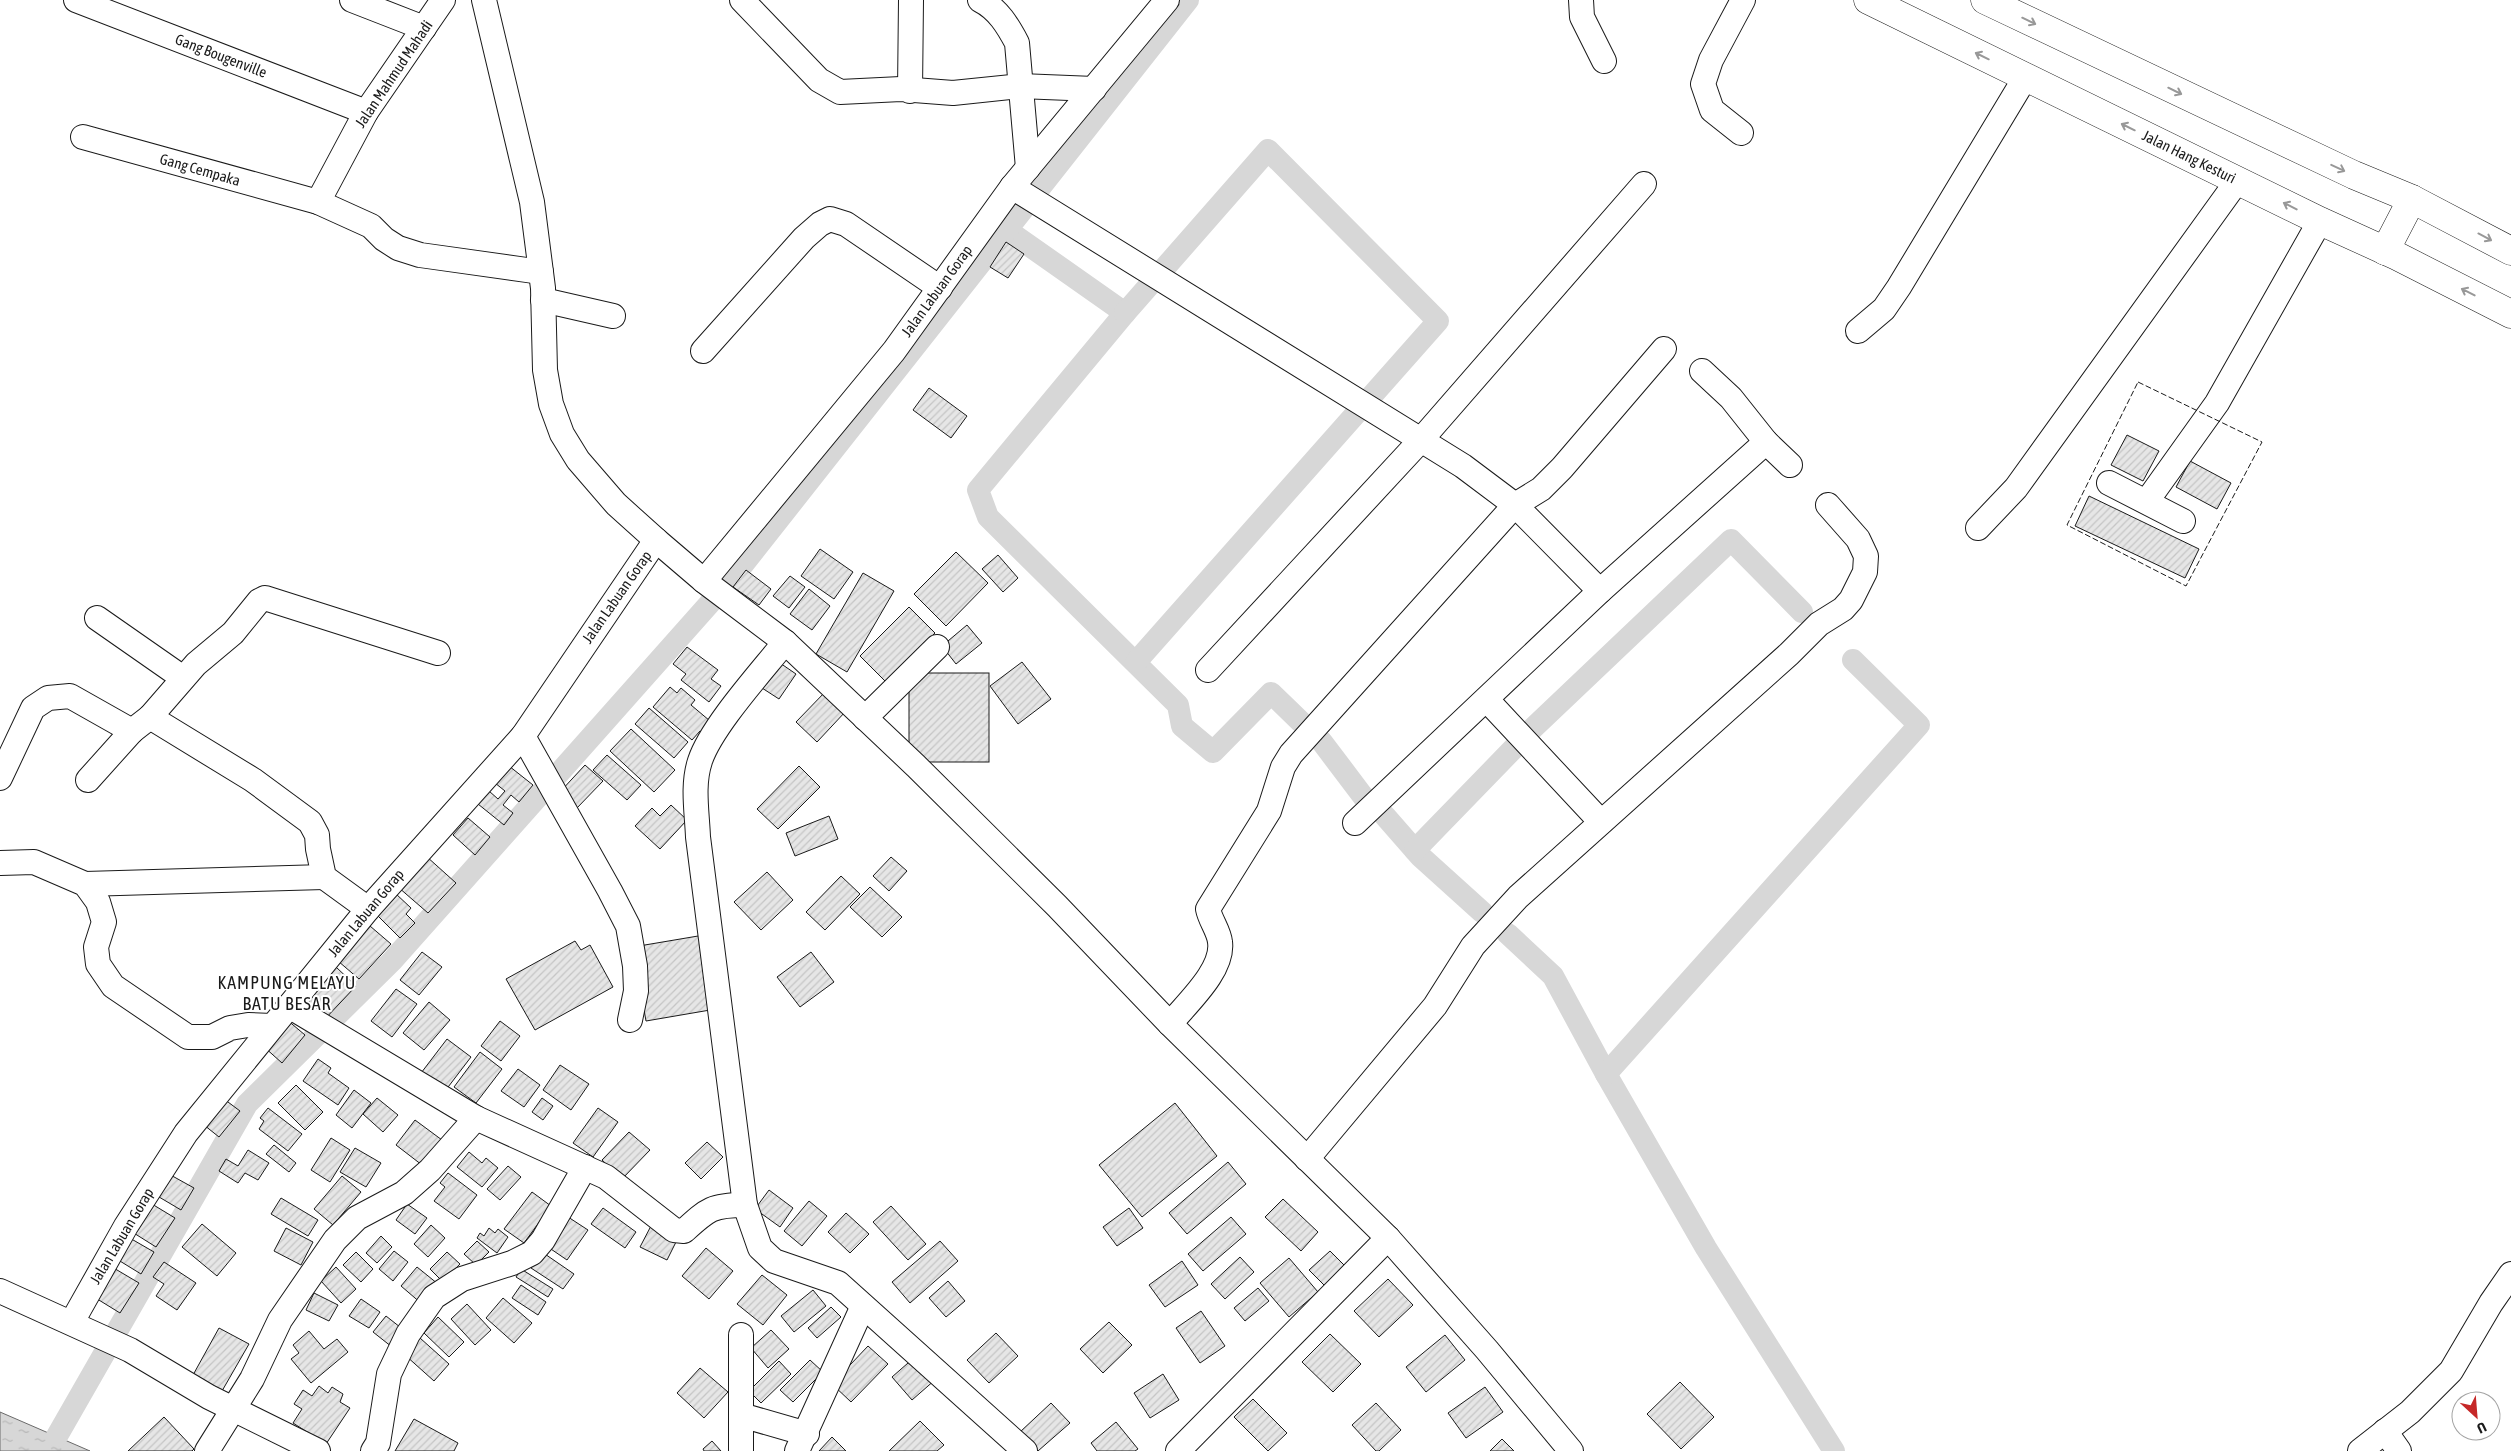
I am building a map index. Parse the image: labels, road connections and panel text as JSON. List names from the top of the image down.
{
  "streets": {
    "main road": ["Jalan Hang Kesturi"],
    "street": [
      "Gang Bougenville",
      "Jalan Mahmud Mahadi",
      "Gang Cempaka",
      "Jalan Labuan Gorap"
    ]
  },
  "crossings": [
    ["Gang Bougenville", "Jalan Mahmud Mahadi"],
    ["Jalan Mahmud Mahadi", "Gang Cempaka"]
  ],
  "districts": ["KAMPUNG MELAYU BATU BESAR"],
  "north": "bottom right"
}
